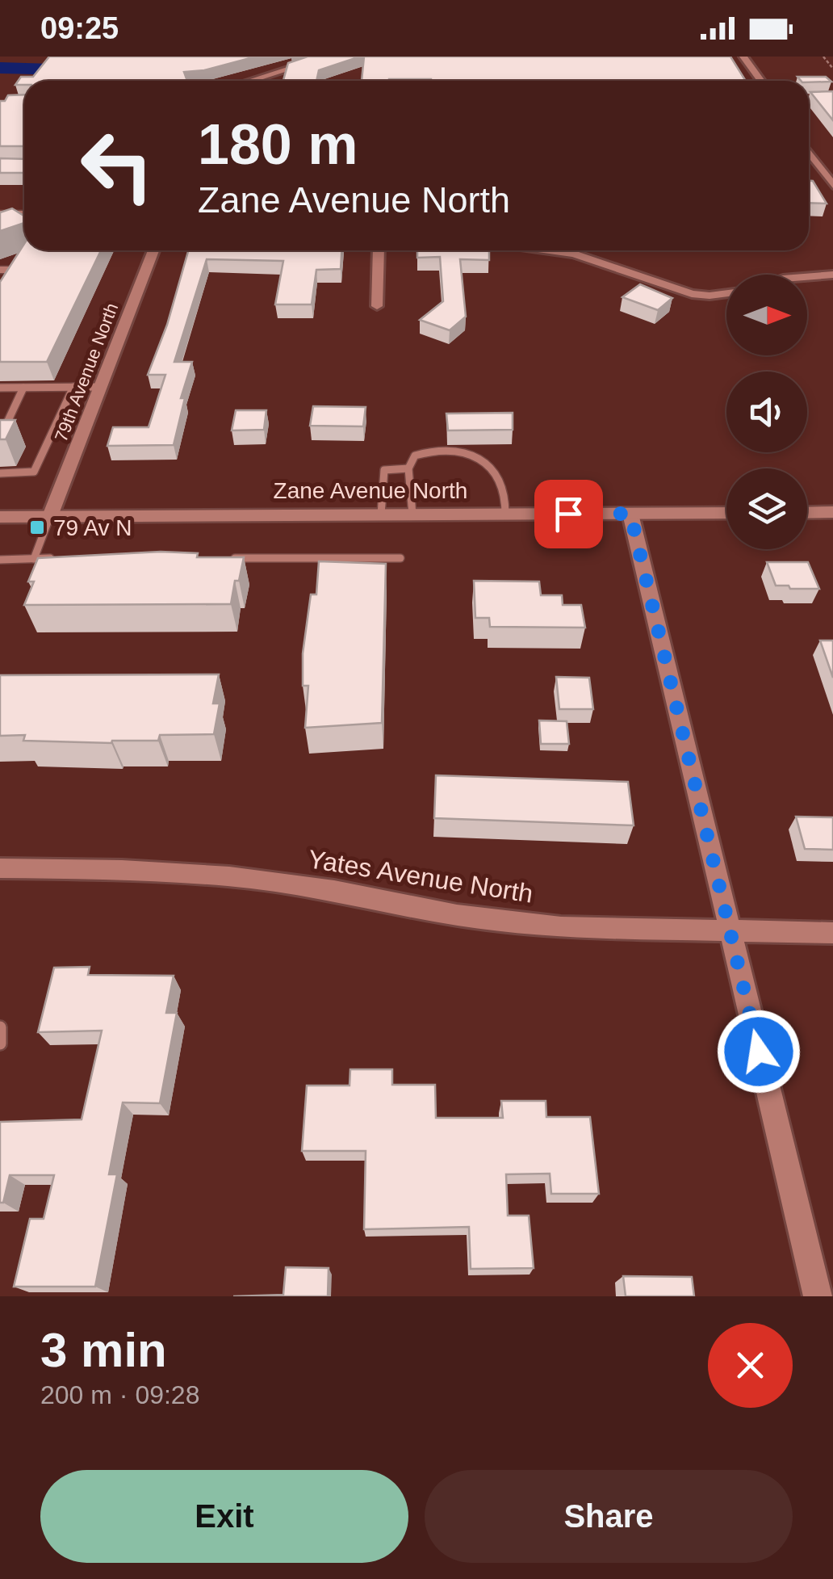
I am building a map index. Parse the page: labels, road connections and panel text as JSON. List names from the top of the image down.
{
  "streets": {
    "main road": ["Zane Avenue North"],
    "street": ["79th Avenue North", "Yates Avenue North"]
  },
  "crossings": [
    ["79th Avenue North", "Zane Avenue North"]
  ],
  "places": {
    "transit": ["79 Av N"]
  },
  "north": "right",
  "page": {
    "status": "09:25",
    "turn": ["180 m", "Zane Avenue North"],
    "heading": ["3 min", "200 m · 09:28"],
    "buttons": ["Exit", "Share"]
  }
}
